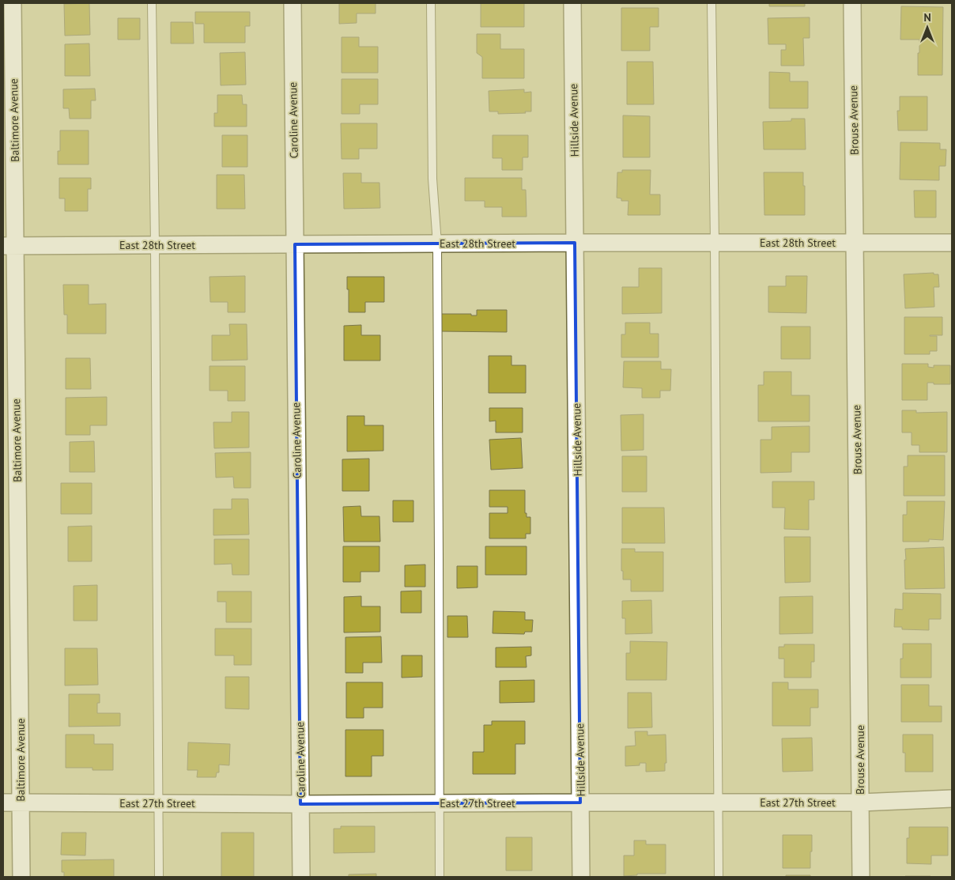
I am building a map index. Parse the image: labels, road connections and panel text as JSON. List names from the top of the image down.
{
  "streets": {
    "street": [
      "Baltimore Avenue",
      "Caroline Avenue",
      "Hillside Avenue",
      "Brouse Avenue",
      "East 28th Street",
      "East 27th Street"
    ]
  },
  "crossings": [
    ["Baltimore Avenue", "East 28th Street"],
    ["Baltimore Avenue", "East 27th Street"],
    ["Caroline Avenue", "East 28th Street"],
    ["Caroline Avenue", "East 27th Street"],
    ["Hillside Avenue", "East 28th Street"],
    ["Hillside Avenue", "East 27th Street"],
    ["Brouse Avenue", "East 28th Street"],
    ["Brouse Avenue", "East 27th Street"]
  ],
  "north": "top"
}
